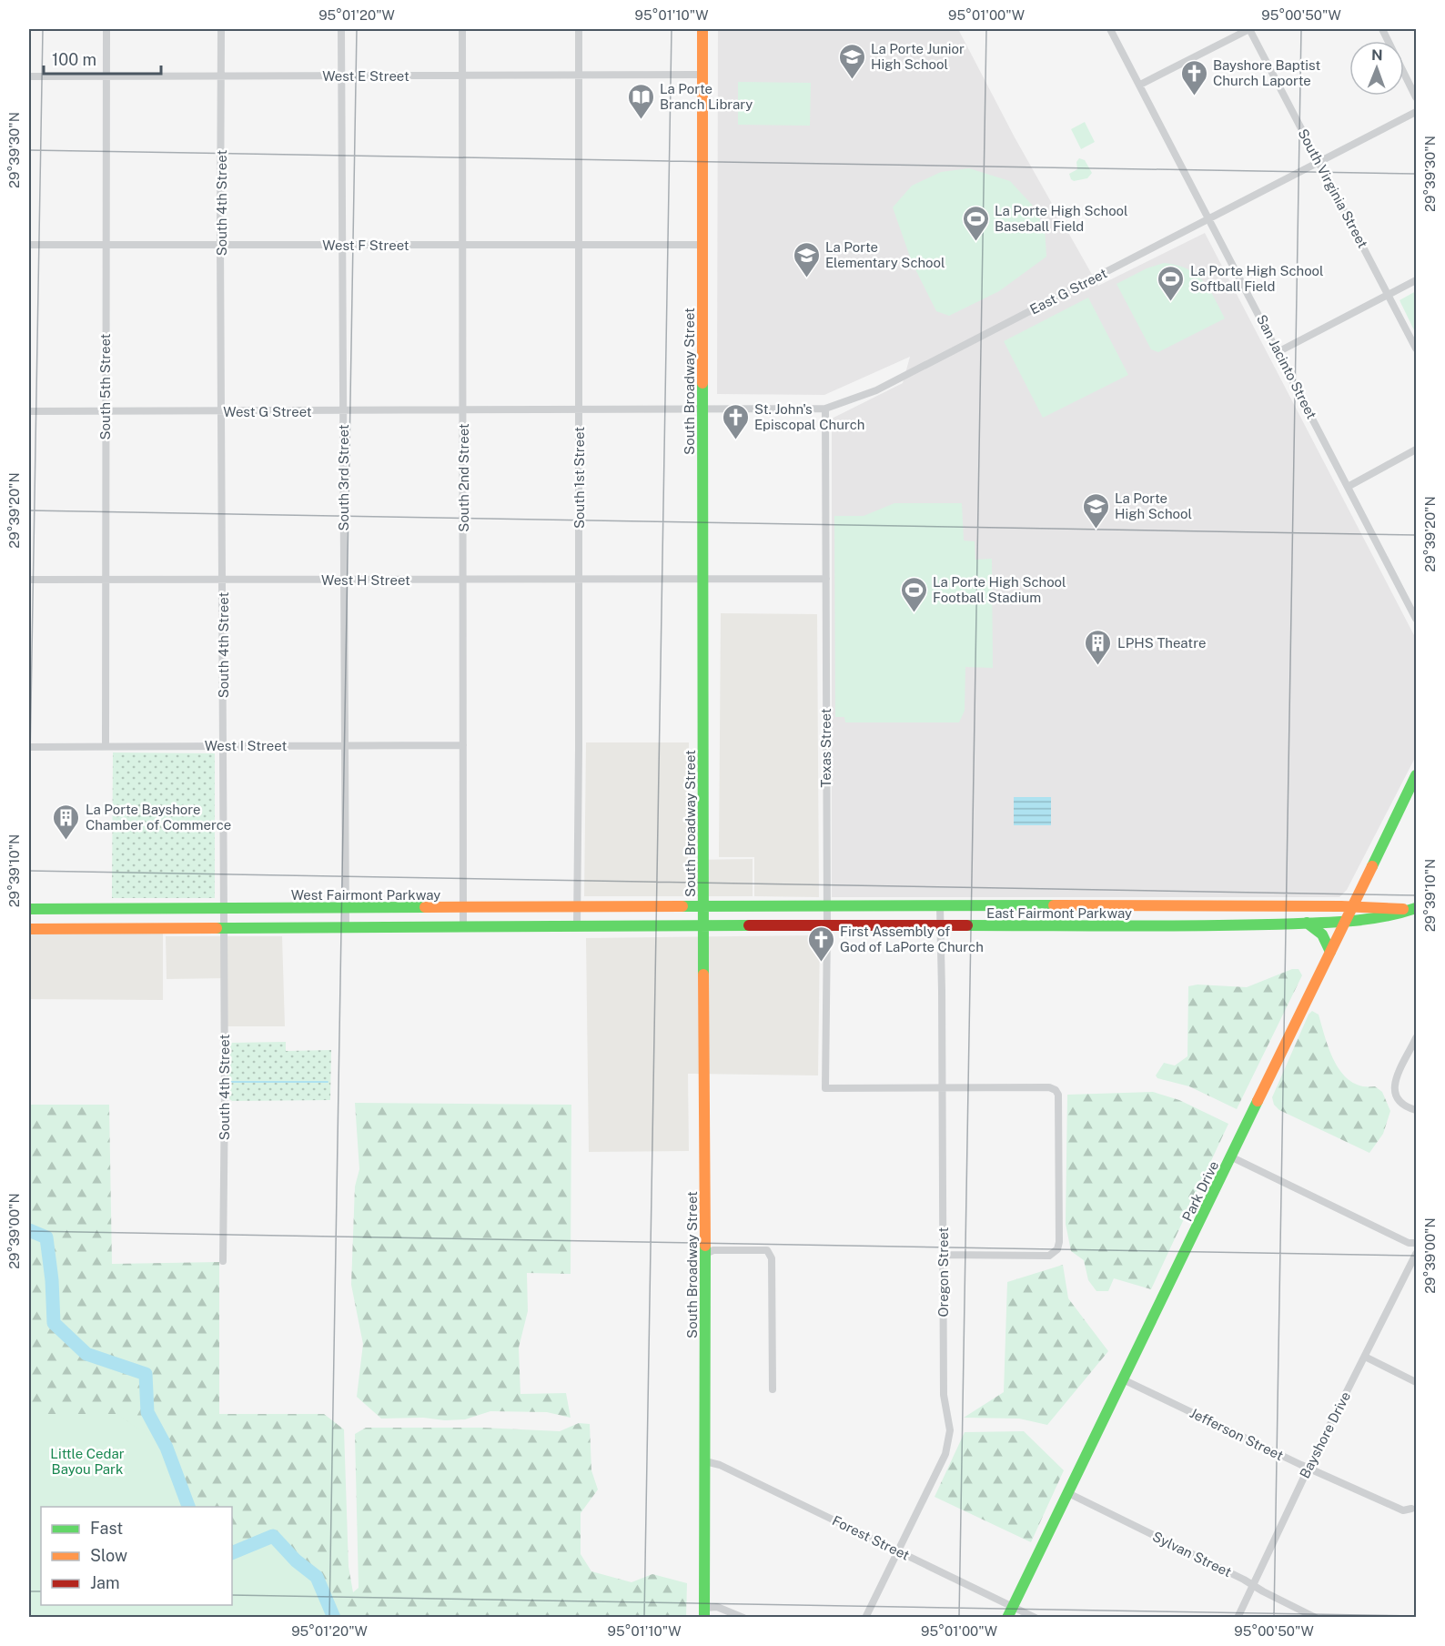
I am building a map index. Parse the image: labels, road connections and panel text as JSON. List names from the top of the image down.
{
  "streets": {
    "main road": [
      "South Broadway Street",
      "West Fairmont Parkway",
      "East Fairmont Parkway",
      "Park Drive"
    ],
    "street": [
      "West E Street",
      "South Virginia Street",
      "South 4th Street",
      "West F Street",
      "East G Street",
      "San Jacinto Street",
      "South 5th Street",
      "West G Street",
      "South 3rd Street",
      "South 2nd Street",
      "South 1st Street",
      "West H Street",
      "West I Street",
      "Texas Street",
      "Oregon Street",
      "Jefferson Street",
      "Bayshore Drive",
      "Forest Street",
      "Sylvan Street"
    ]
  },
  "crossings": [
    ["West E Street", "South 4th Street"],
    ["West E Street", "South Broadway Street"],
    ["West E Street", "South 5th Street"],
    ["West E Street", "South 3rd Street"],
    ["West E Street", "South 2nd Street"],
    ["West E Street", "South 1st Street"],
    ["South Virginia Street", "East G Street"],
    ["South 4th Street", "West F Street"],
    ["South 4th Street", "West G Street"],
    ["South 4th Street", "West H Street"],
    ["South 4th Street", "West I Street"],
    ["South 4th Street", "West Fairmont Parkway"],
    ["West F Street", "South Broadway Street"],
    ["West F Street", "South 5th Street"],
    ["West F Street", "South 3rd Street"],
    ["West F Street", "South 2nd Street"],
    ["West F Street", "South 1st Street"],
    ["East G Street", "San Jacinto Street"],
    ["East G Street", "South Broadway Street"],
    ["East G Street", "West G Street"],
    ["East G Street", "Texas Street"],
    ["South Broadway Street", "West G Street"],
    ["South Broadway Street", "West H Street"],
    ["South Broadway Street", "West Fairmont Parkway"],
    ["South Broadway Street", "East Fairmont Parkway"],
    ["South Broadway Street", "Forest Street"],
    ["South 5th Street", "West G Street"],
    ["South 5th Street", "West H Street"],
    ["South 5th Street", "West I Street"],
    ["West G Street", "South 3rd Street"],
    ["West G Street", "South 2nd Street"],
    ["West G Street", "South 1st Street"],
    ["South 3rd Street", "West H Street"],
    ["South 3rd Street", "West I Street"],
    ["South 3rd Street", "West Fairmont Parkway"],
    ["South 2nd Street", "West H Street"],
    ["South 2nd Street", "West I Street"],
    ["South 2nd Street", "West Fairmont Parkway"],
    ["South 1st Street", "West H Street"],
    ["South 1st Street", "West Fairmont Parkway"],
    ["West H Street", "Texas Street"],
    ["Texas Street", "East Fairmont Parkway"],
    ["Texas Street", "Oregon Street"],
    ["West Fairmont Parkway", "East Fairmont Parkway"],
    ["East Fairmont Parkway", "Park Drive"],
    ["East Fairmont Parkway", "Oregon Street"],
    ["Park Drive", "Jefferson Street"],
    ["Park Drive", "Forest Street"],
    ["Park Drive", "Sylvan Street"],
    ["Oregon Street", "Forest Street"],
    ["Jefferson Street", "Bayshore Drive"],
    ["Bayshore Drive", "Sylvan Street"]
  ],
  "parks": ["Little Cedar Bayou Park"],
  "places": {
    "school or university": ["La Porte Junior High School", "La Porte Elementary School", "La Porte High School"],
    "church": ["Bayshore Baptist Church Laporte", "St. John's Episcopal Church", "First Assembly of God of LaPorte Church"],
    "library": ["La Porte Branch Library"],
    "sports": ["La Porte High School Baseball Field", "La Porte High School Softball Field", "La Porte High School Football Stadium"],
    "building": ["LPHS Theatre", "La Porte Bayshore Chamber of Commerce"]
  },
  "legend": ["Fast", "Slow", "Jam"],
  "scale_bar": "100 m",
  "north": "top",
  "coordinates": [
    "95°01'20\"W",
    "95°01'10\"W",
    "95°01'00\"W",
    "95°00'50\"W",
    "29°39'30\"N",
    "29°39'20\"N",
    "29°39'10\"N",
    "29°39'00\"N"
  ]
}
